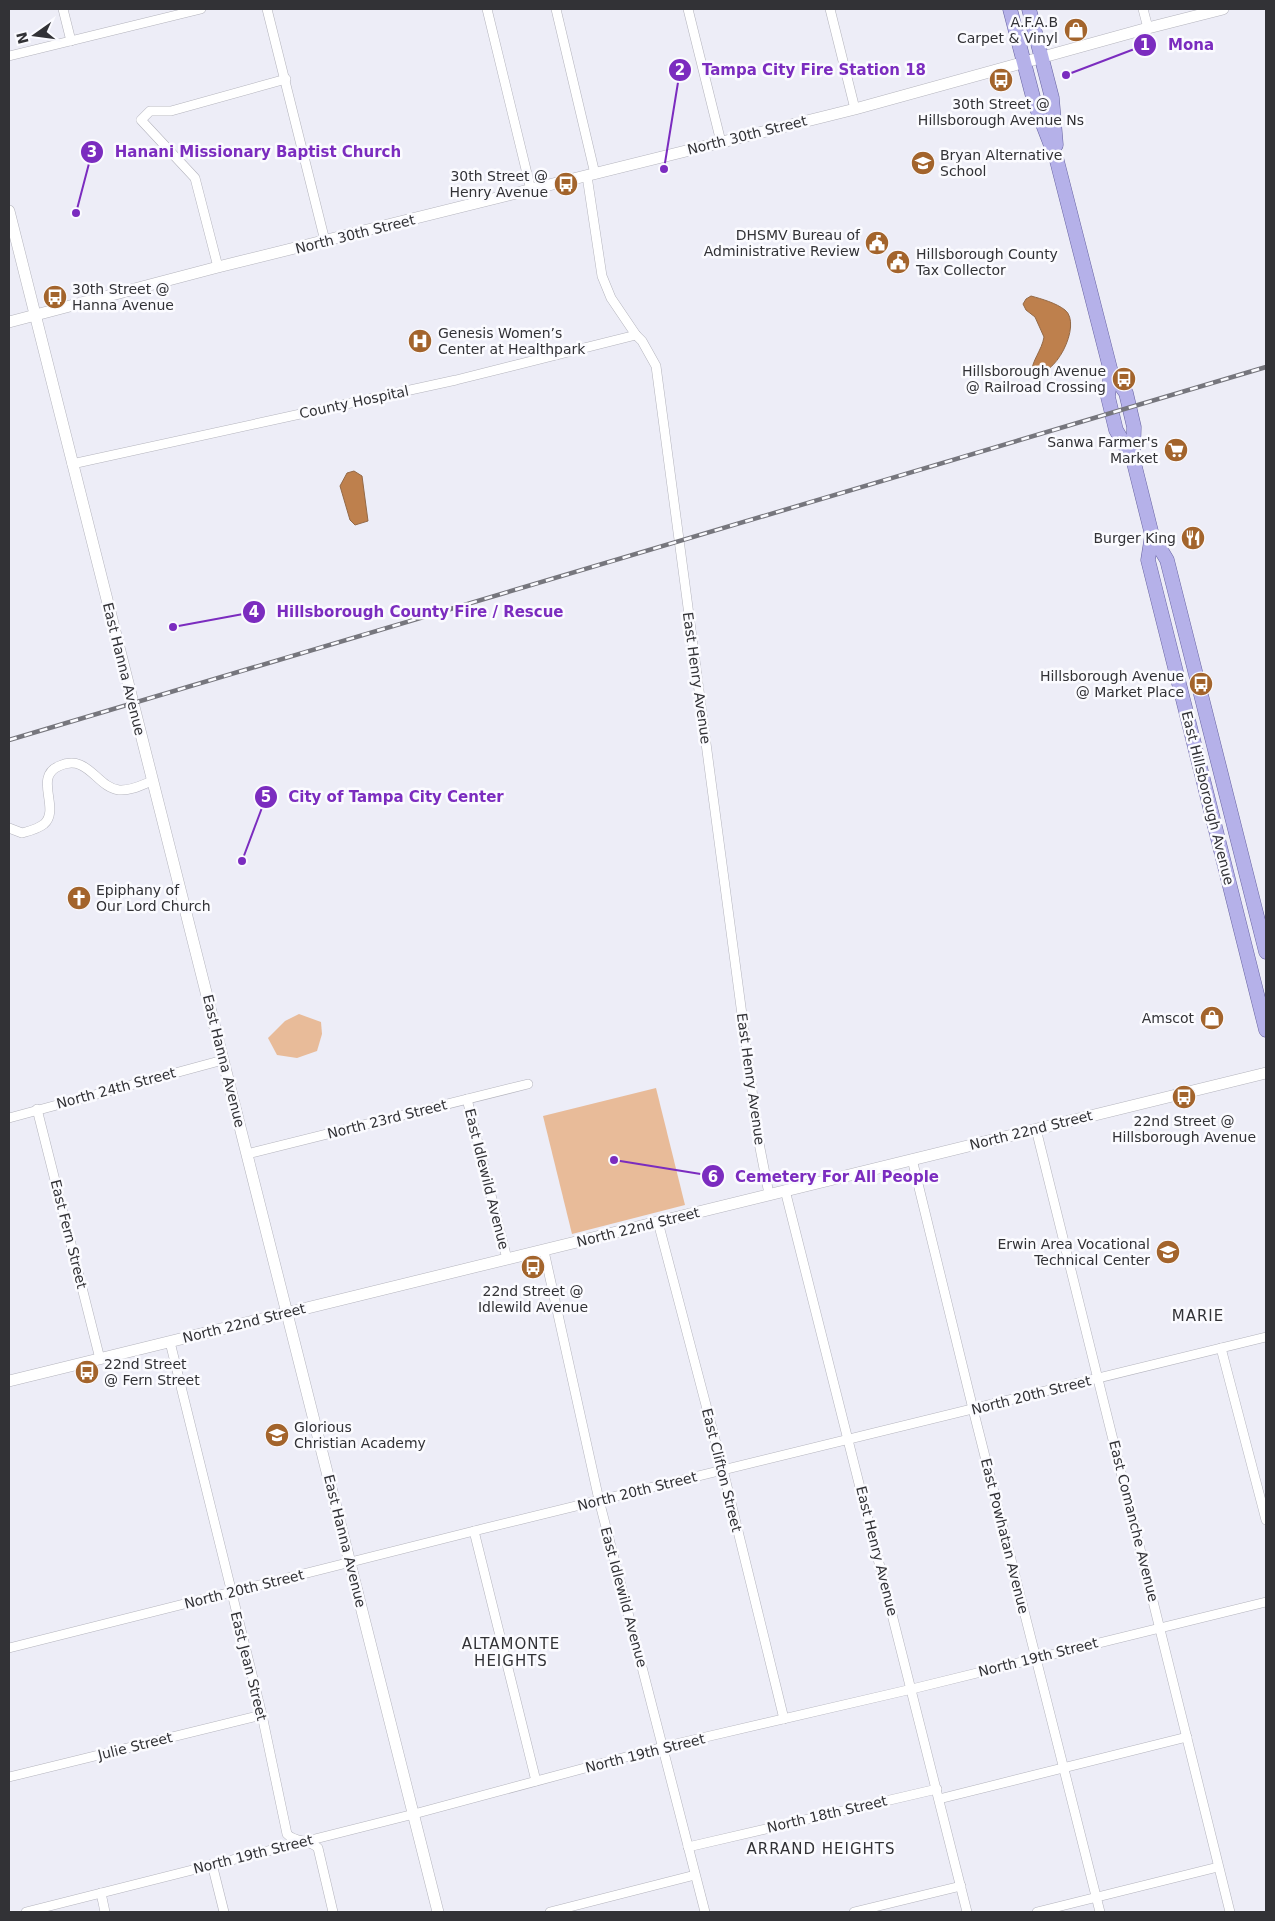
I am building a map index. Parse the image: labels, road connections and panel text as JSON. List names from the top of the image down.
{
  "streets": {
    "main road": ["East Hillsborough Avenue"],
    "street": [
      "North 30th Street",
      "County Hospital",
      "East Hanna Avenue",
      "East Henry Avenue",
      "North 24th Street",
      "North 23rd Street",
      "North 22nd Street",
      "East Idlewild Avenue",
      "East Fern Street",
      "North 20th Street",
      "East Clifton Street",
      "East Comanche Avenue",
      "East Powhatan Avenue",
      "North 19th Street",
      "East Jean Street",
      "Julie Street",
      "North 18th Street"
    ]
  },
  "crossings": [
    ["North 30th Street", "East Hanna Avenue"],
    ["North 30th Street", "East Henry Avenue"],
    ["North 30th Street", "East Hillsborough Avenue"],
    ["County Hospital", "East Hanna Avenue"],
    ["County Hospital", "East Henry Avenue"],
    ["East Hanna Avenue", "North 24th Street"],
    ["East Hanna Avenue", "North 23rd Street"],
    ["East Hanna Avenue", "North 22nd Street"],
    ["East Hanna Avenue", "North 20th Street"],
    ["East Hanna Avenue", "North 19th Street"],
    ["East Henry Avenue", "North 22nd Street"],
    ["East Henry Avenue", "North 20th Street"],
    ["East Henry Avenue", "North 19th Street"],
    ["East Henry Avenue", "North 18th Street"],
    ["North 24th Street", "East Fern Street"],
    ["North 23rd Street", "East Idlewild Avenue"],
    ["North 22nd Street", "East Idlewild Avenue"],
    ["North 22nd Street", "East Fern Street"],
    ["North 22nd Street", "East Clifton Street"],
    ["North 22nd Street", "East Comanche Avenue"],
    ["North 22nd Street", "East Powhatan Avenue"],
    ["North 22nd Street", "East Jean Street"],
    ["East Idlewild Avenue", "North 20th Street"],
    ["East Idlewild Avenue", "North 19th Street"],
    ["East Idlewild Avenue", "North 18th Street"],
    ["North 20th Street", "East Clifton Street"],
    ["North 20th Street", "East Comanche Avenue"],
    ["North 20th Street", "East Powhatan Avenue"],
    ["North 20th Street", "East Jean Street"],
    ["East Clifton Street", "North 19th Street"],
    ["East Comanche Avenue", "North 19th Street"],
    ["East Powhatan Avenue", "North 19th Street"],
    ["North 19th Street", "East Jean Street"],
    ["East Jean Street", "Julie Street"]
  ],
  "districts": ["MARIE", "ALTAMONTE HEIGHTS", "ARRAND HEIGHTS"],
  "places": {
    "shop": ["A.F.A.B Carpet & Vinyl", "Amscot"],
    "other": [
      "Mona",
      "Tampa City Fire Station 18",
      "Hanani Missionary Baptist Church",
      "Hillsborough County Fire / Rescue",
      "City of Tampa City Center",
      "Cemetery For All People"
    ],
    "bus stop": [
      "30th Street @ Hillsborough Avenue Ns",
      "30th Street @ Henry Avenue",
      "30th Street @ Hanna Avenue",
      "Hillsborough Avenue @ Railroad Crossing",
      "Hillsborough Avenue @ Market Place",
      "22nd Street @ Hillsborough Avenue",
      "22nd Street @ Idlewild Avenue",
      "22nd Street @ Fern Street"
    ],
    "school or university": ["Bryan Alternative School", "Erwin Area Vocational Technical Center", "Glorious Christian Academy"],
    "public building": ["DHSMV Bureau of Administrative Review", "Hillsborough County Tax Collector"],
    "hospital": ["Genesis Women’s Center at Healthpark"],
    "supermarket": ["Sanwa Farmer's Market"],
    "restaurant": ["Burger King"],
    "church": ["Epiphany of Our Lord Church"]
  },
  "north": "left"
}
